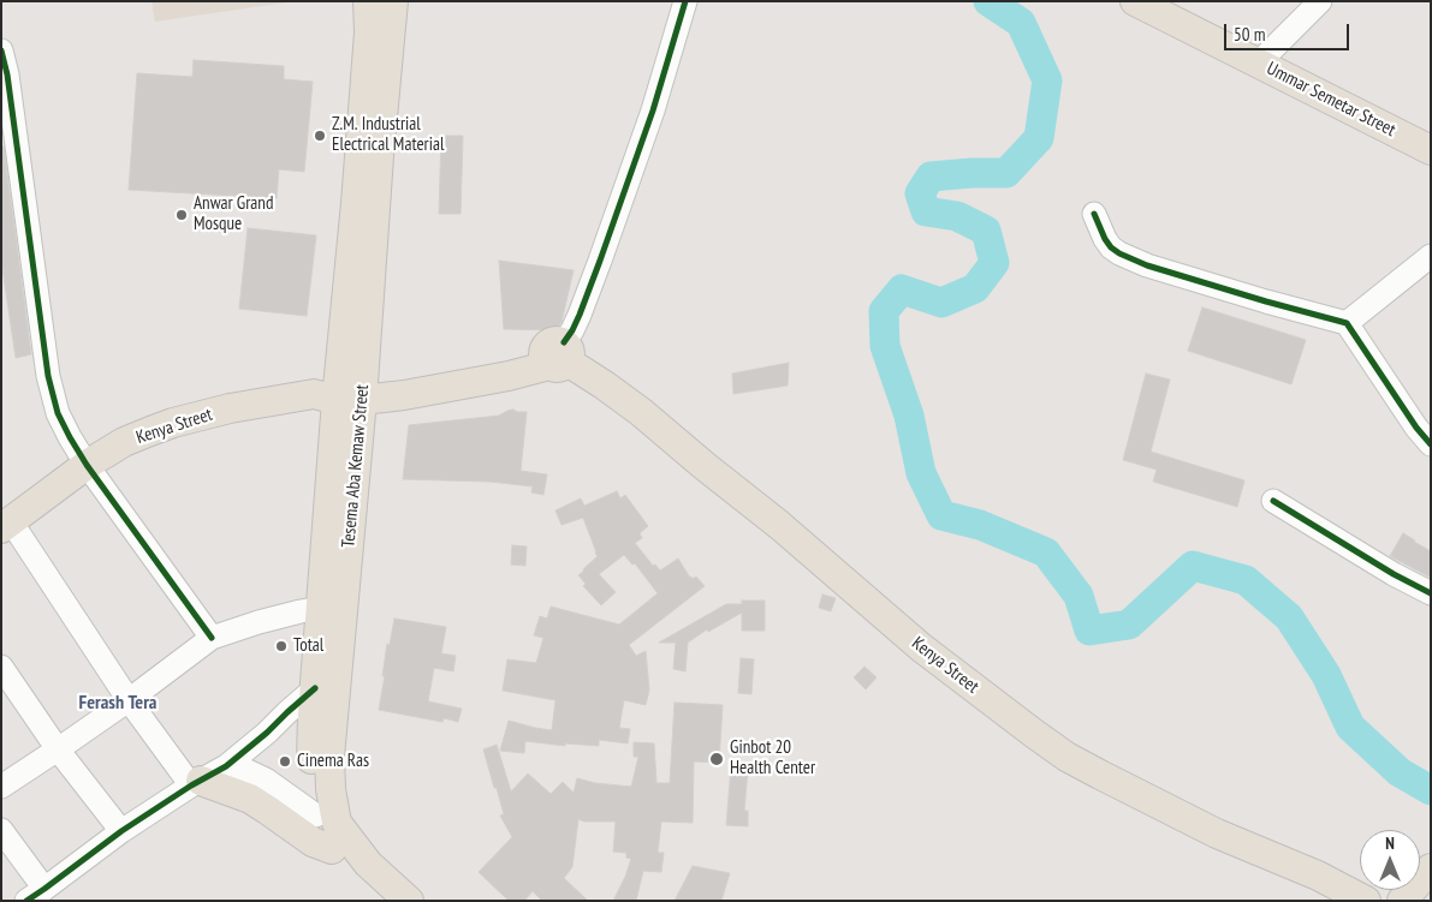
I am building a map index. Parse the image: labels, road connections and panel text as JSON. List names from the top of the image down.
{
  "streets": {
    "main road": ["Ummar Semetar Street", "Kenya Street", "Tesema Aba Kemaw Street"]
  },
  "crossings": [
    ["Kenya Street", "Tesema Aba Kemaw Street"]
  ],
  "districts": ["Ferash Tera"],
  "places": [
    "Z.M. Industrial Electrical Material",
    "Anwar Grand Mosque",
    "Total",
    "Ginbot 20 Health Center",
    "Cinema Ras"
  ],
  "scale_bar": "50 m",
  "north": "top"
}
